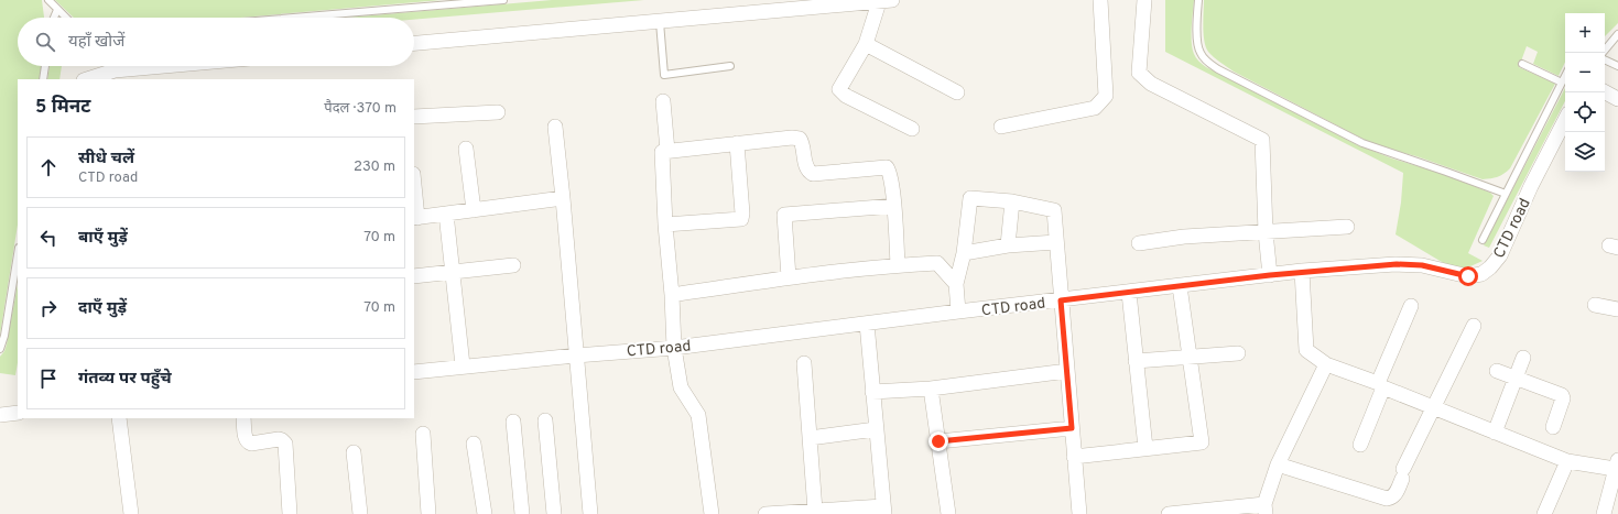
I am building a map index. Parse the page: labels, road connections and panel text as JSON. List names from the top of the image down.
{
  "streets": {
    "street": ["CTD road"]
  },
  "page": {
    "map_buttons": ["+", "−"],
    "search": "यहाँ खोजें",
    "heading": ["5 मिनट", "पैदल · 370 m"],
    "list": [
      ["सीधे चलें", "CTD road", "230 m"],
      ["बाएँ मुड़ें", "70 m"],
      ["दाएँ मुड़ें", "70 m"],
      "गंतव्य पर पहुँचे"
    ]
  }
}
